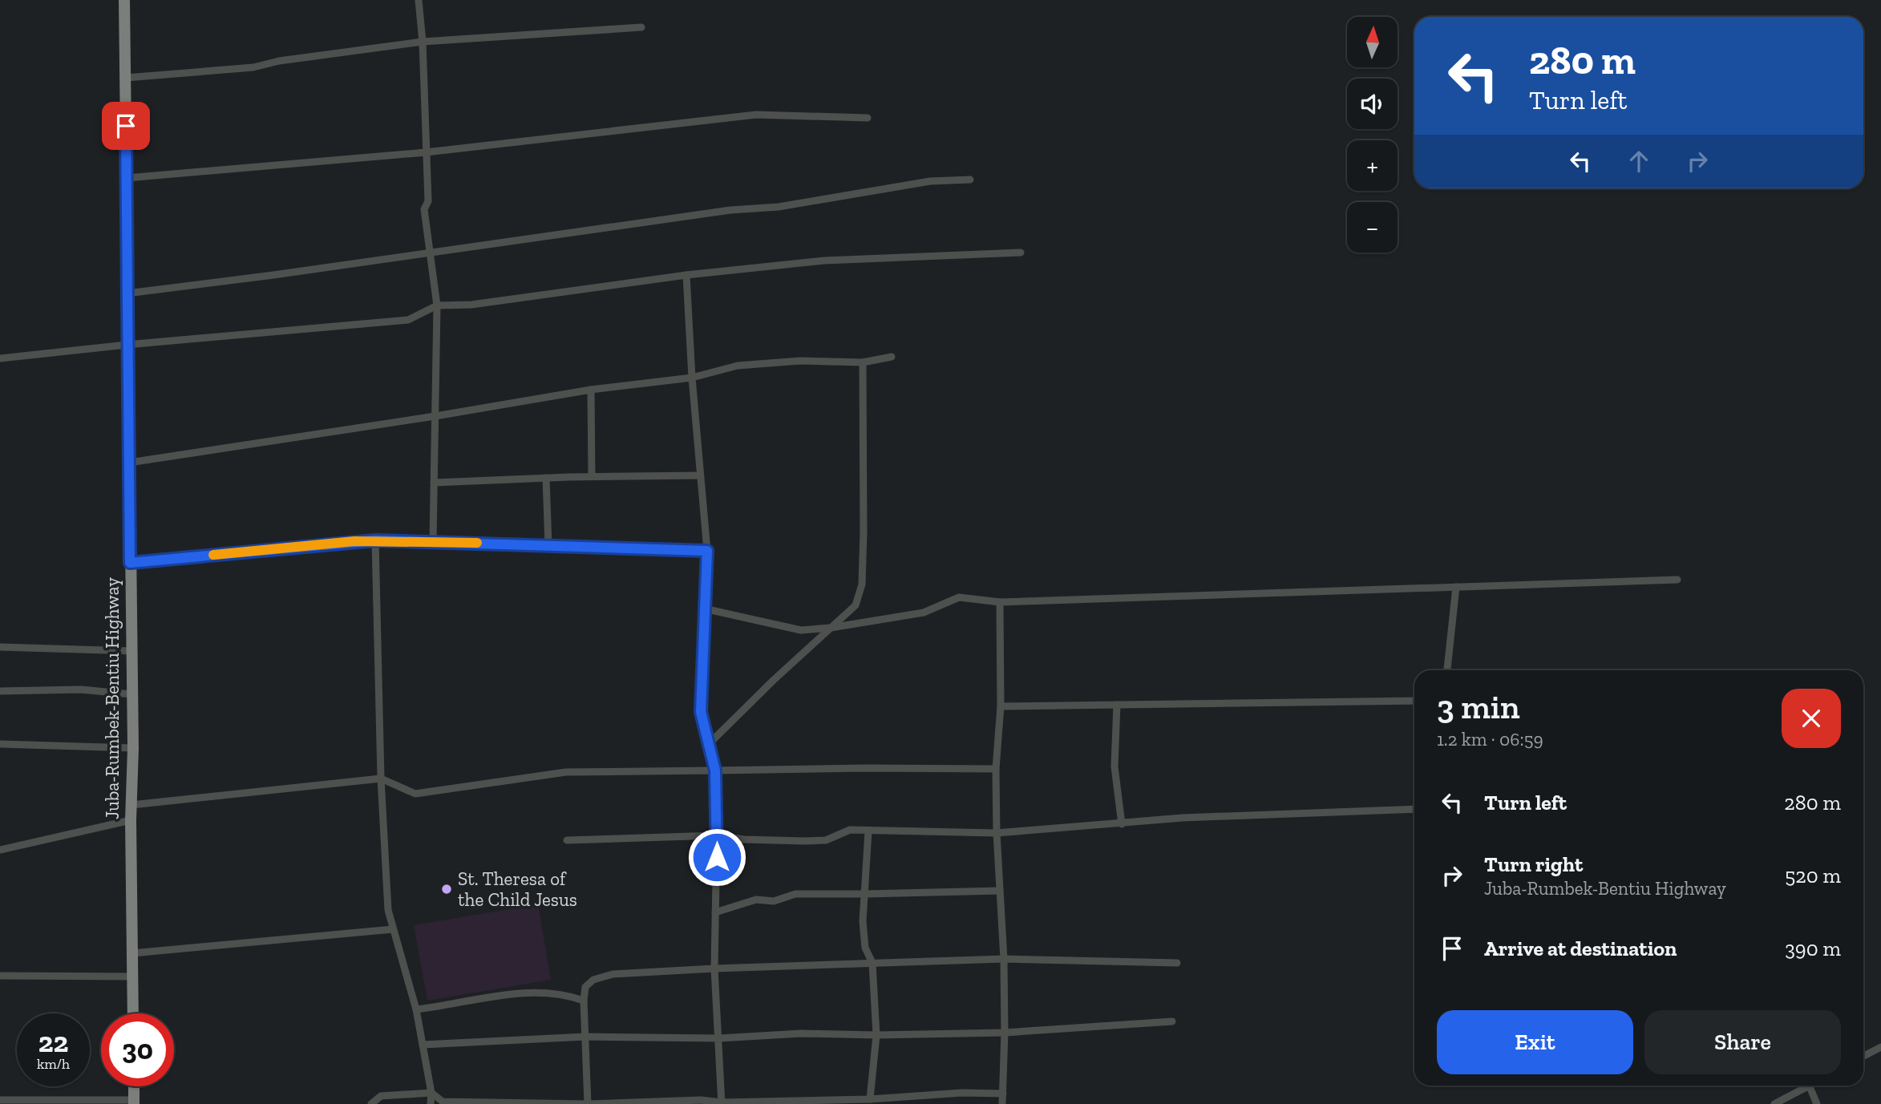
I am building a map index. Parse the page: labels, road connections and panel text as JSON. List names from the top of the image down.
{
  "streets": {
    "main road": ["Juba-Rumbek-Bentiu Highway"]
  },
  "places": ["St. Theresa of the Child Jesus"],
  "north": "top",
  "page": {
    "map_buttons": ["+", "−"],
    "turn": ["280 m", "Turn left"],
    "heading": ["3 min", "1.2 km · 06:59"],
    "list": [
      {
        "name": "Turn left",
        "value": "280 m"
      },
      {
        "name": "Turn right",
        "note": "Juba-Rumbek-Bentiu Highway",
        "value": "520 m"
      },
      {
        "name": "Arrive at destination",
        "value": "390 m"
      }
    ],
    "buttons": ["Exit", "Share"],
    "speed": "22 km/h",
    "limit": "30"
  }
}
